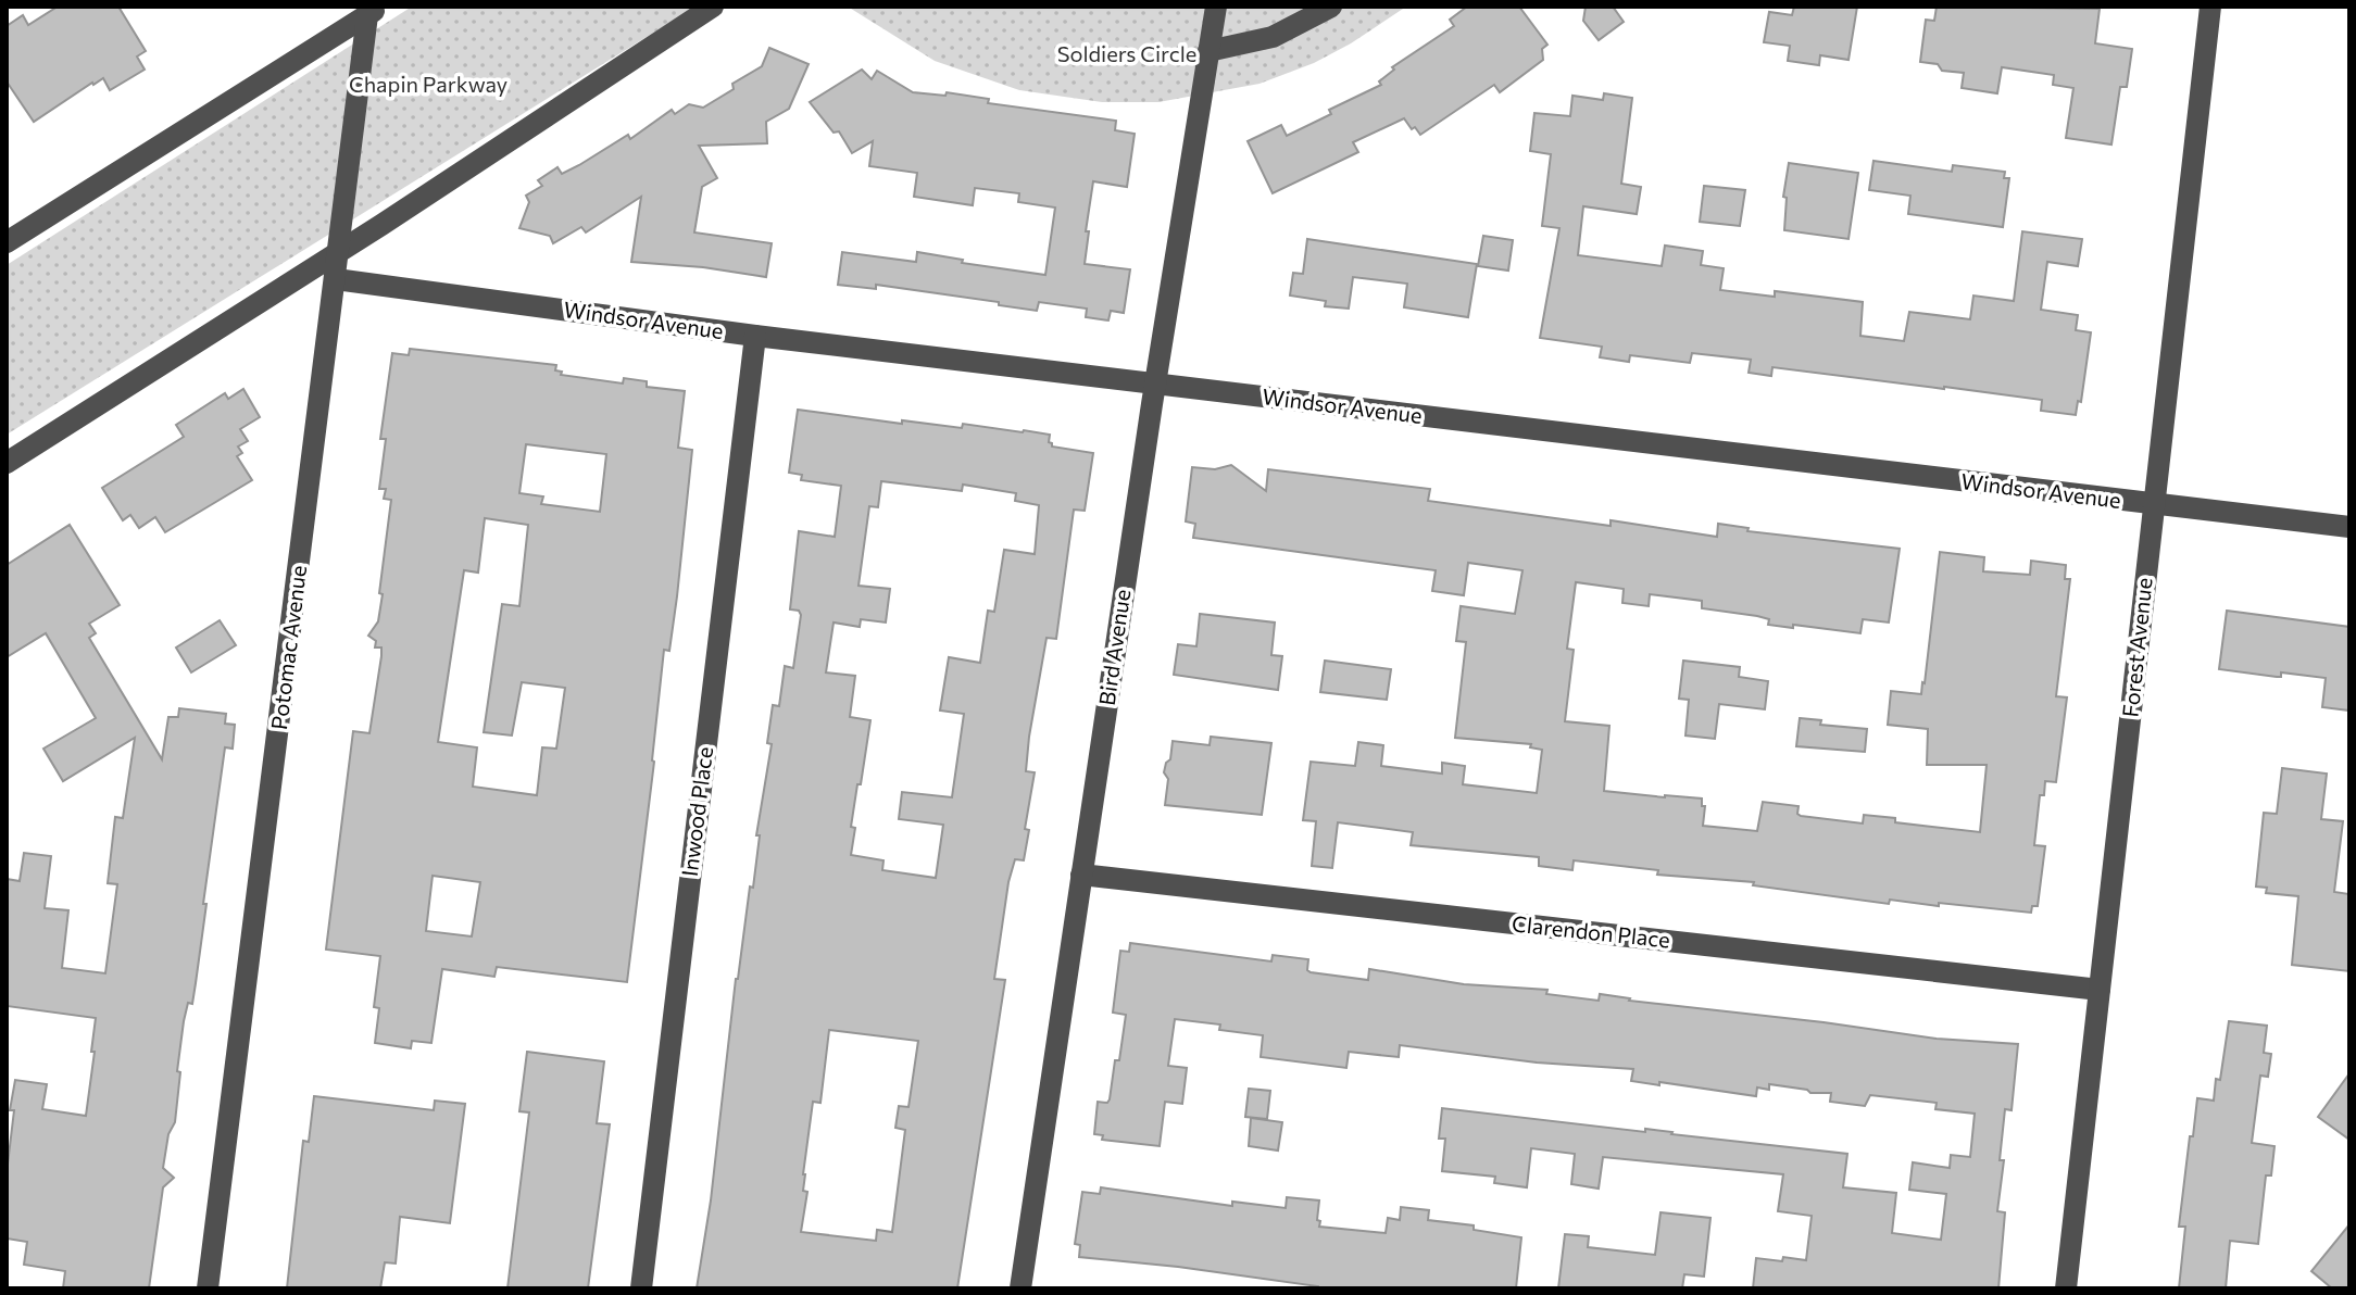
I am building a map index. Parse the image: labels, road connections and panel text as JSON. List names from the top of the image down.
{
  "streets": {
    "street": [
      "Windsor Avenue",
      "Potomac Avenue",
      "Bird Avenue",
      "Forest Avenue",
      "Inwood Place",
      "Clarendon Place"
    ]
  },
  "crossings": [
    ["Windsor Avenue", "Potomac Avenue"],
    ["Windsor Avenue", "Bird Avenue"],
    ["Windsor Avenue", "Forest Avenue"],
    ["Windsor Avenue", "Inwood Place"],
    ["Bird Avenue", "Clarendon Place"],
    ["Forest Avenue", "Clarendon Place"]
  ],
  "parks": ["Soldiers Circle", "Chapin Parkway"]
}
